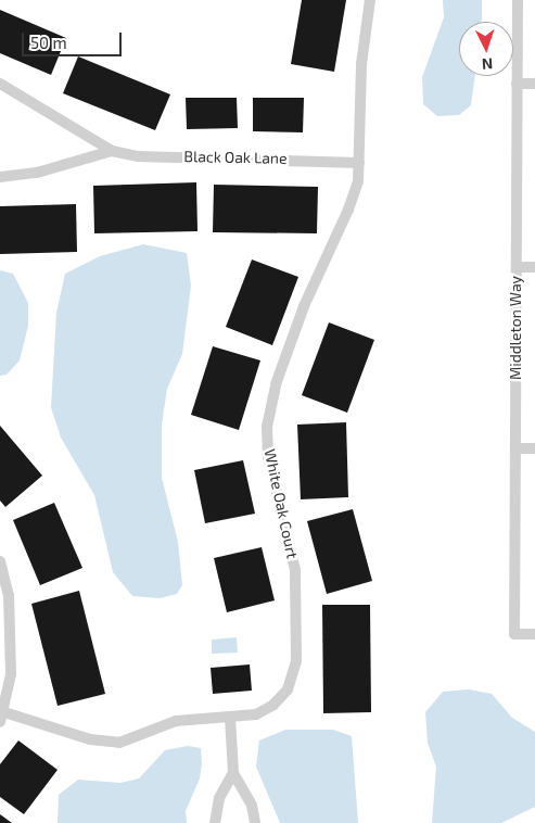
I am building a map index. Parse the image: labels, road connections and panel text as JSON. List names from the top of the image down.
{
  "streets": {
    "street": ["Black Oak Lane", "Middleton Way", "White Oak Court"]
  },
  "crossings": [
    ["Black Oak Lane", "White Oak Court"]
  ],
  "scale_bar": "50 m",
  "north": "bottom"
}
